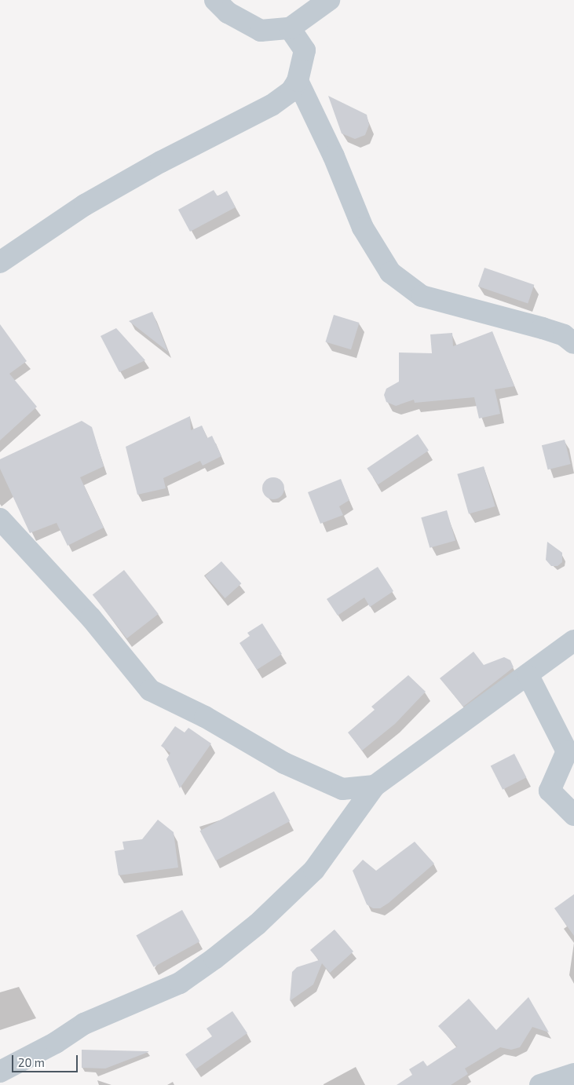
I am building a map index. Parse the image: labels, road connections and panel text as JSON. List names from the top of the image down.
{
  "scale_bar": "20 m"
}
